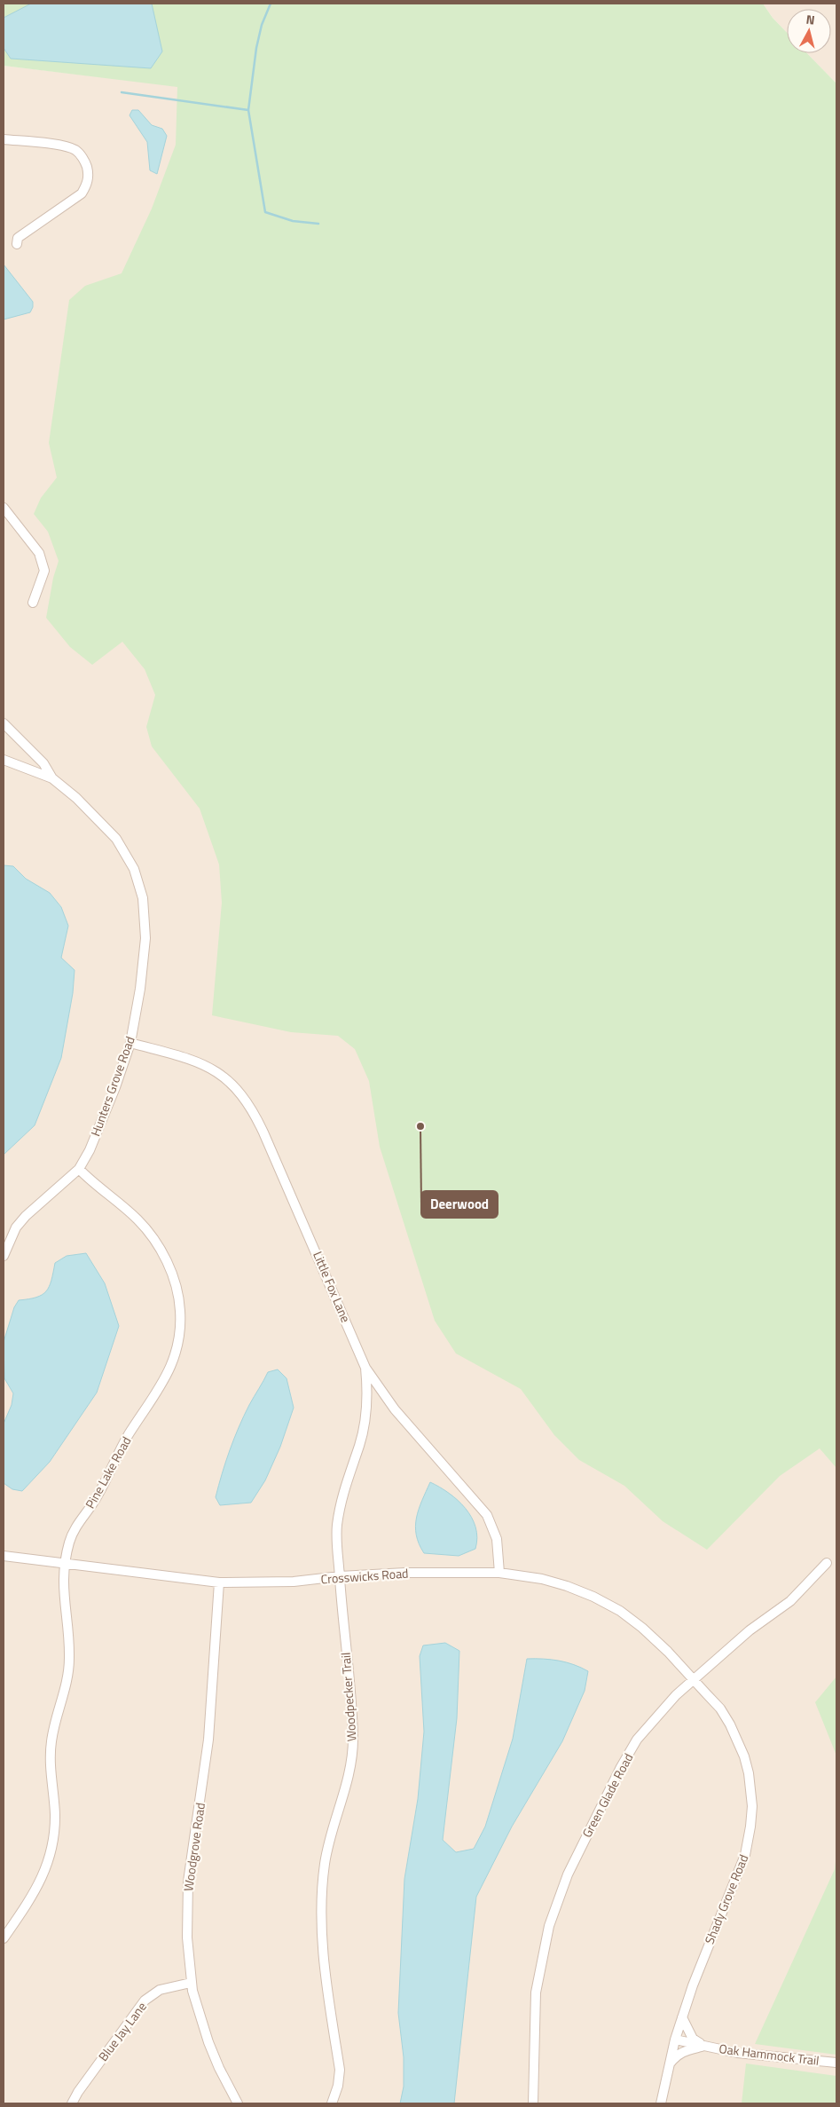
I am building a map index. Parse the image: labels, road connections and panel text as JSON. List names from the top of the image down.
{
  "streets": {
    "street": [
      "Hunters Grove Road",
      "Little Fox Lane",
      "Pine Lake Road",
      "Crosswicks Road",
      "Woodpecker Trail",
      "Green Glade Road",
      "Woodgrove Road",
      "Shady Grove Road",
      "Blue Jay Lane",
      "Oak Hammock Trail"
    ]
  },
  "crossings": [
    ["Hunters Grove Road", "Little Fox Lane"],
    ["Hunters Grove Road", "Pine Lake Road"],
    ["Little Fox Lane", "Crosswicks Road"],
    ["Little Fox Lane", "Woodpecker Trail"],
    ["Pine Lake Road", "Crosswicks Road"],
    ["Crosswicks Road", "Woodpecker Trail"],
    ["Crosswicks Road", "Green Glade Road"],
    ["Crosswicks Road", "Woodgrove Road"],
    ["Crosswicks Road", "Shady Grove Road"],
    ["Green Glade Road", "Shady Grove Road"],
    ["Woodgrove Road", "Blue Jay Lane"],
    ["Shady Grove Road", "Oak Hammock Trail"]
  ],
  "places": ["Deerwood"],
  "north": "top"
}
